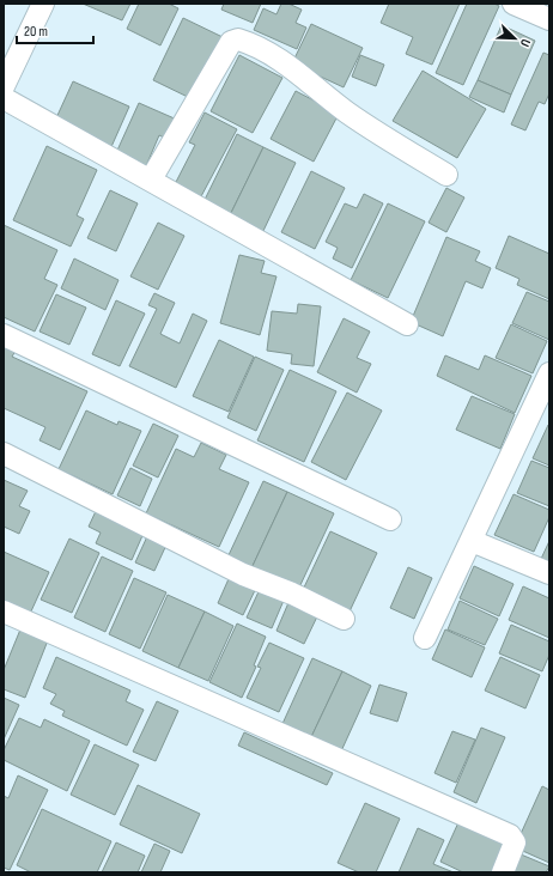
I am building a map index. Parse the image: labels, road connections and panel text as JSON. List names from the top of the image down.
{
  "scale_bar": "20 m",
  "north": "bottom right"
}
